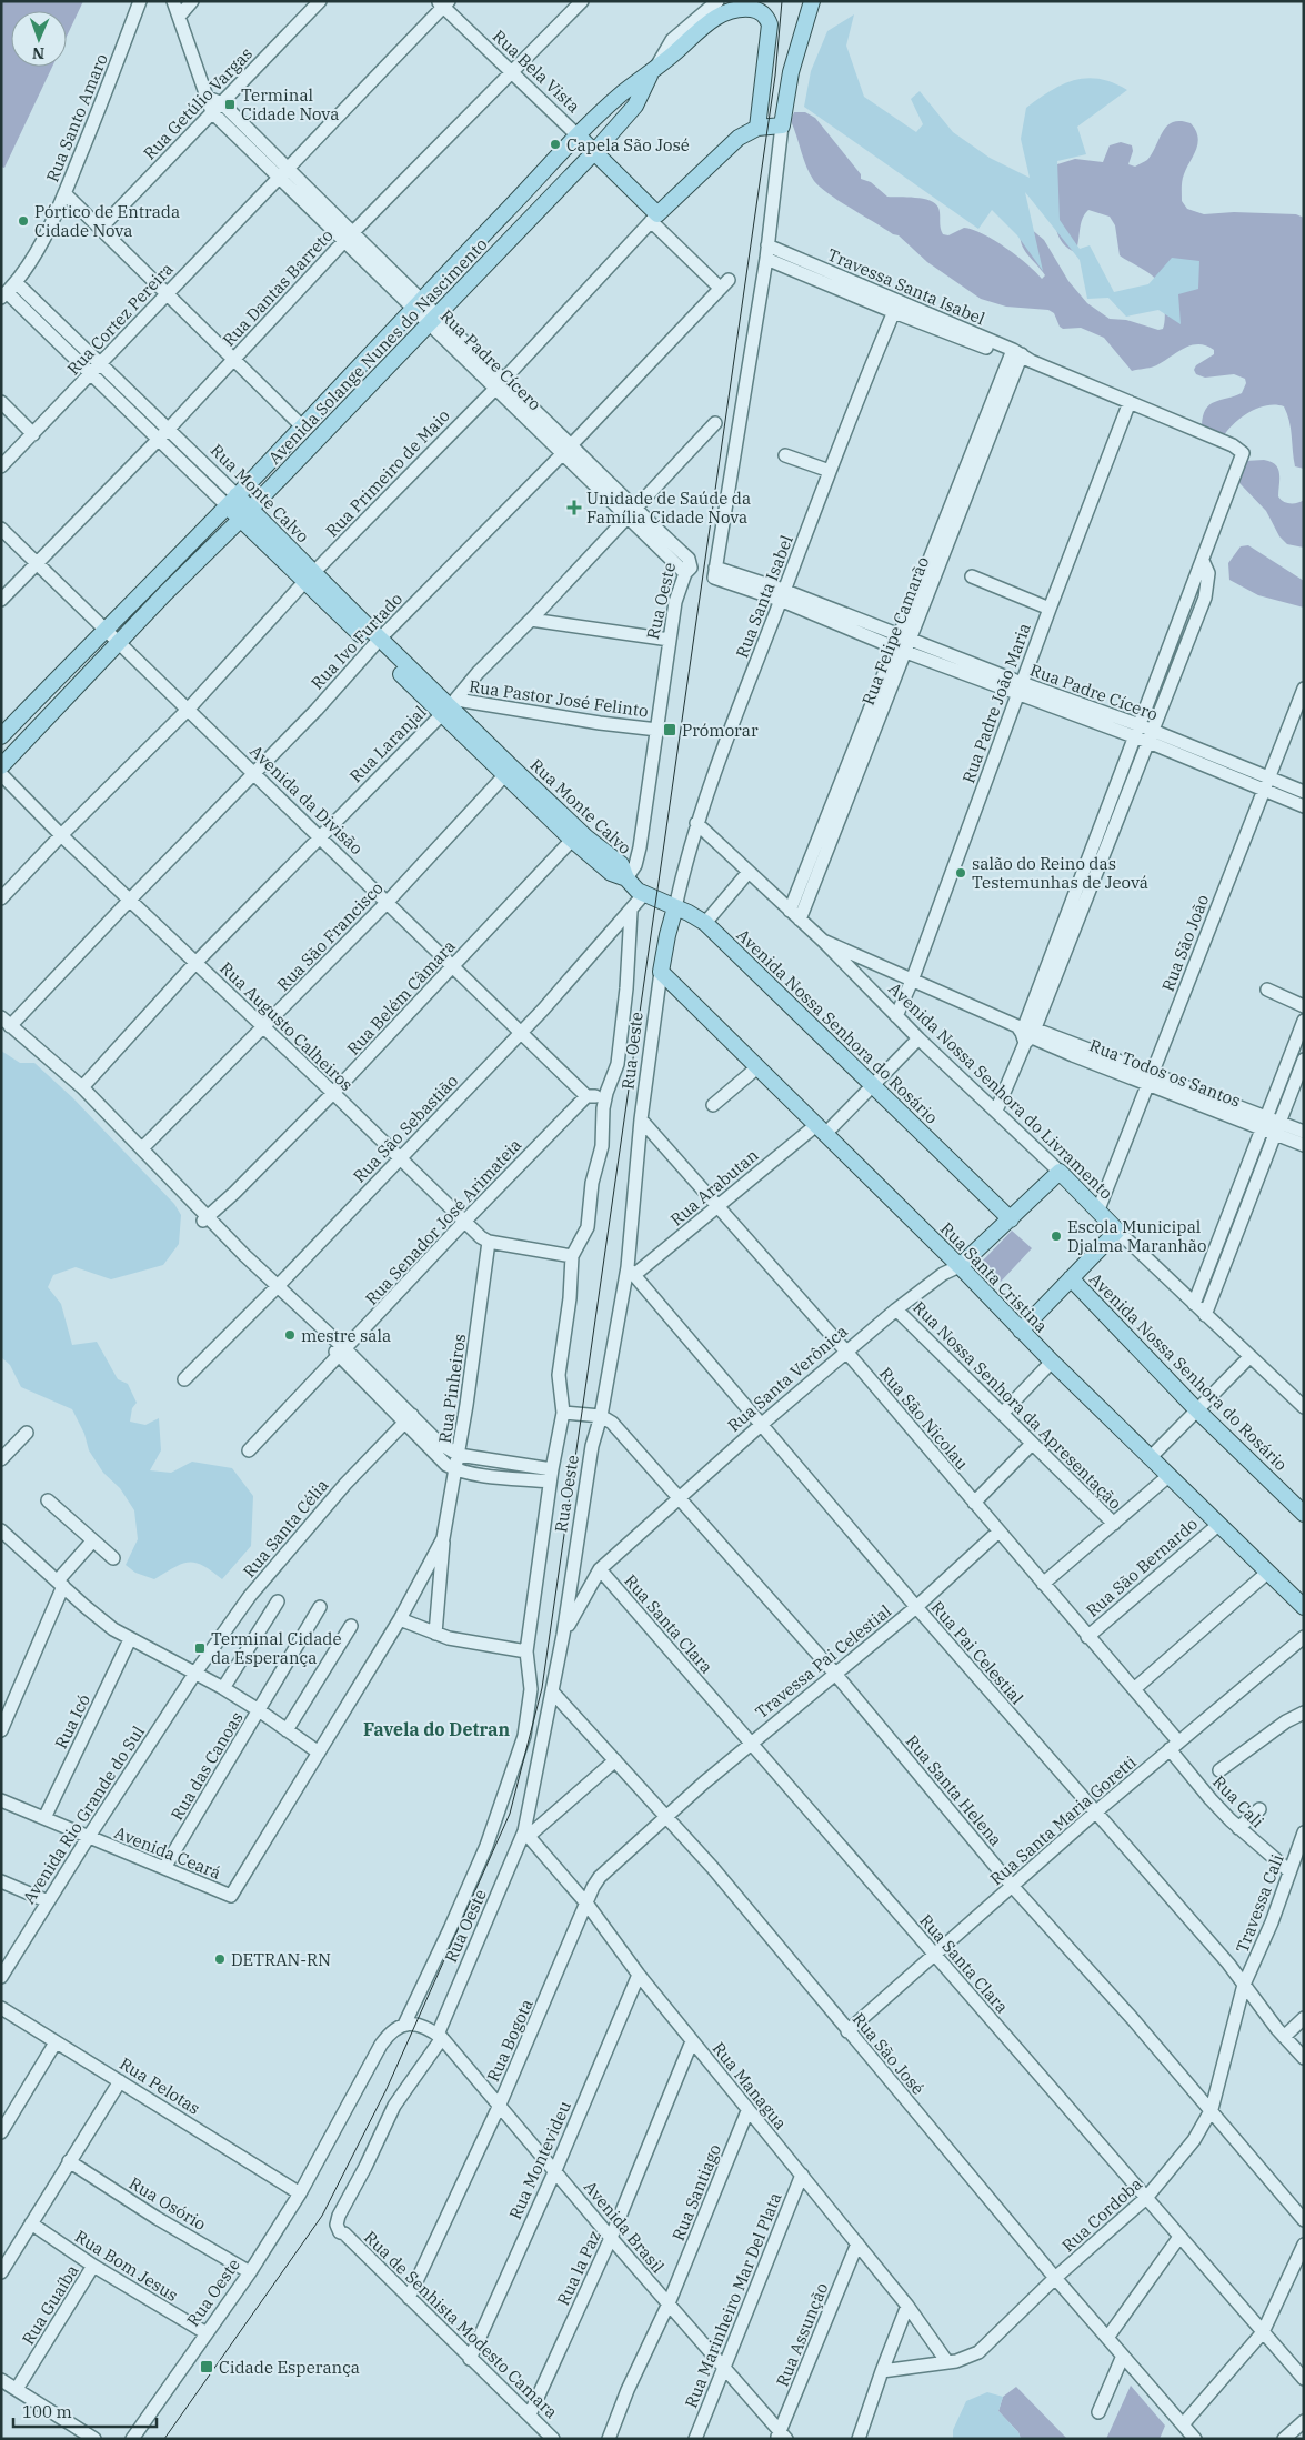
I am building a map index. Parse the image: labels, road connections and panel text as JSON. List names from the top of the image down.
{
  "streets": {
    "main road": [
      "Rua Bela Vista",
      "Avenida Solange Nunes do Nascimento",
      "Rua Monte Calvo",
      "Rua Oeste",
      "Avenida Nossa Senhora do Rosário",
      "Avenida Nossa Senhora do Livramento",
      "Rua Santa Cristina",
      "Rua Santa Verônica"
    ],
    "street": [
      "Rua Getúlio Vargas",
      "Rua Santo Amaro",
      "Travessa Santa Isabel",
      "Rua Dantas Barreto",
      "Rua Cortez Pereira",
      "Rua Padre Cícero",
      "Rua Primeiro de Maio",
      "Rua Santa Isabel",
      "Rua Felipe Camarão",
      "Rua Ivo Furtado",
      "Rua Pastor José Felinto",
      "Rua Padre João Maria",
      "Rua Laranjal",
      "Avenida da Divisão",
      "Rua São Francisco",
      "Rua São João",
      "Rua Belém Câmara",
      "Rua Augusto Calheiros",
      "Rua Todos os Santos",
      "Rua São Sebastião",
      "Rua Arabutan",
      "Rua Senador José Arimateia",
      "Rua Pinheiros",
      "Rua Nossa Senhora da Apresentação",
      "Rua São Nicolau",
      "Rua Santa Célia",
      "Rua São Bernardo",
      "Rua Santa Clara",
      "Rua Pai Celestial",
      "Travessa Pai Celestial",
      "Rua Icó",
      "Rua das Canoas",
      "Rua Santa Helena",
      "Rua Cali",
      "Avenida Rio Grande do Sul",
      "Rua Santa Maria Goretti",
      "Avenida Ceará",
      "Travessa Cali",
      "Rua Bogota",
      "Rua São José",
      "Rua Pelotas",
      "Rua Managua",
      "Rua Montevideu",
      "Rua Santiago",
      "Rua Osório",
      "Rua Cordoba",
      "Avenida Brasil",
      "Rua Bom Jesus",
      "Rua la Paz",
      "Rua Marinheiro Mar Del Plata",
      "Rua Guaíba",
      "Rua de Senhista Modesto Camara",
      "Rua Assunção"
    ]
  },
  "crossings": [
    ["Rua Bela Vista", "Rua Dantas Barreto"],
    ["Rua Bela Vista", "Rua Cortez Pereira"],
    ["Rua Bela Vista", "Avenida Solange Nunes do Nascimento"],
    ["Rua Bela Vista", "Rua Primeiro de Maio"],
    ["Rua Bela Vista", "Rua Ivo Furtado"],
    ["Rua Getúlio Vargas", "Rua Padre Cícero"],
    ["Rua Santo Amaro", "Rua Monte Calvo"],
    ["Travessa Santa Isabel", "Rua Padre Cícero"],
    ["Travessa Santa Isabel", "Rua Santa Isabel"],
    ["Travessa Santa Isabel", "Rua Felipe Camarão"],
    ["Travessa Santa Isabel", "Rua Padre João Maria"],
    ["Rua Dantas Barreto", "Rua Padre Cícero"],
    ["Rua Dantas Barreto", "Rua Monte Calvo"],
    ["Rua Dantas Barreto", "Avenida da Divisão"],
    ["Rua Cortez Pereira", "Rua Padre Cícero"],
    ["Rua Cortez Pereira", "Rua Monte Calvo"],
    ["Avenida Solange Nunes do Nascimento", "Rua Padre Cícero"],
    ["Avenida Solange Nunes do Nascimento", "Rua Monte Calvo"],
    ["Avenida Solange Nunes do Nascimento", "Avenida da Divisão"],
    ["Rua Padre Cícero", "Rua Primeiro de Maio"],
    ["Rua Padre Cícero", "Rua Santa Isabel"],
    ["Rua Padre Cícero", "Rua Oeste"],
    ["Rua Padre Cícero", "Rua Felipe Camarão"],
    ["Rua Padre Cícero", "Rua Ivo Furtado"],
    ["Rua Padre Cícero", "Rua Padre João Maria"],
    ["Rua Padre Cícero", "Rua Laranjal"],
    ["Rua Padre Cícero", "Rua São João"],
    ["Rua Primeiro de Maio", "Rua Monte Calvo"],
    ["Rua Primeiro de Maio", "Avenida da Divisão"],
    ["Rua Primeiro de Maio", "Rua Augusto Calheiros"],
    ["Rua Monte Calvo", "Rua Oeste"],
    ["Rua Monte Calvo", "Rua Ivo Furtado"],
    ["Rua Monte Calvo", "Rua Pastor José Felinto"],
    ["Rua Monte Calvo", "Rua Laranjal"],
    ["Rua Monte Calvo", "Rua São Francisco"],
    ["Rua Monte Calvo", "Rua Belém Câmara"],
    ["Rua Monte Calvo", "Avenida Nossa Senhora do Rosário"],
    ["Rua Santa Isabel", "Rua Oeste"],
    ["Rua Santa Isabel", "Avenida Nossa Senhora do Rosário"],
    ["Rua Santa Isabel", "Avenida Nossa Senhora do Livramento"],
    ["Rua Oeste", "Rua Pastor José Felinto"],
    ["Rua Oeste", "Avenida da Divisão"],
    ["Rua Oeste", "Rua Augusto Calheiros"],
    ["Rua Oeste", "Avenida Nossa Senhora do Rosário"],
    ["Rua Oeste", "Rua São Sebastião"],
    ["Rua Oeste", "Rua Arabutan"],
    ["Rua Oeste", "Rua Senador José Arimateia"],
    ["Rua Oeste", "Rua Santa Cristina"],
    ["Rua Oeste", "Rua Santa Verônica"],
    ["Rua Oeste", "Rua São Nicolau"],
    ["Rua Oeste", "Rua Pai Celestial"],
    ["Rua Oeste", "Rua Santa Helena"],
    ["Rua Oeste", "Rua São José"],
    ["Rua Oeste", "Rua Pelotas"],
    ["Rua Oeste", "Rua Managua"],
    ["Rua Oeste", "Rua Osório"],
    ["Rua Oeste", "Avenida Brasil"],
    ["Rua Oeste", "Rua Bom Jesus"],
    ["Rua Oeste", "Rua de Senhista Modesto Camara"],
    ["Rua Felipe Camarão", "Avenida Nossa Senhora do Livramento"],
    ["Rua Ivo Furtado", "Avenida da Divisão"],
    ["Rua Ivo Furtado", "Rua Augusto Calheiros"],
    ["Rua Pastor José Felinto", "Rua Laranjal"],
    ["Rua Padre João Maria", "Rua Todos os Santos"],
    ["Rua Padre João Maria", "Avenida Nossa Senhora do Livramento"],
    ["Rua Laranjal", "Avenida da Divisão"],
    ["Rua Laranjal", "Rua Augusto Calheiros"],
    ["Avenida da Divisão", "Rua São Francisco"],
    ["Avenida da Divisão", "Rua Belém Câmara"],
    ["Avenida da Divisão", "Rua São Sebastião"],
    ["Avenida da Divisão", "Rua Senador José Arimateia"],
    ["Rua São Francisco", "Rua Augusto Calheiros"],
    ["Rua São João", "Rua Todos os Santos"],
    ["Rua São João", "Avenida Nossa Senhora do Livramento"],
    ["Rua Belém Câmara", "Rua Augusto Calheiros"],
    ["Rua Augusto Calheiros", "Rua São Sebastião"],
    ["Rua Augusto Calheiros", "Rua Senador José Arimateia"],
    ["Rua Augusto Calheiros", "Rua Pinheiros"],
    ["Avenida Nossa Senhora do Rosário", "Rua São Sebastião"],
    ["Avenida Nossa Senhora do Rosário", "Rua Arabutan"],
    ["Avenida Nossa Senhora do Rosário", "Rua Santa Verônica"],
    ["Rua Todos os Santos", "Avenida Nossa Senhora do Livramento"],
    ["Avenida Nossa Senhora do Livramento", "Rua Arabutan"],
    ["Avenida Nossa Senhora do Livramento", "Rua Santa Verônica"],
    ["Rua Arabutan", "Rua Santa Cristina"],
    ["Rua Arabutan", "Rua São Nicolau"],
    ["Rua Arabutan", "Rua Pai Celestial"],
    ["Rua Santa Cristina", "Rua Santa Verônica"],
    ["Rua Santa Cristina", "Rua São Bernardo"],
    ["Rua Santa Verônica", "Rua Nossa Senhora da Apresentação"],
    ["Rua Santa Verônica", "Rua São Nicolau"],
    ["Rua Santa Verônica", "Rua Santa Clara"],
    ["Rua Santa Verônica", "Rua Pai Celestial"],
    ["Rua Santa Verônica", "Rua Santa Helena"],
    ["Rua Pinheiros", "Avenida Ceará"],
    ["Rua São Nicolau", "Rua São Bernardo"],
    ["Rua São Nicolau", "Travessa Pai Celestial"],
    ["Rua São Nicolau", "Rua Cali"],
    ["Rua São Nicolau", "Rua Santa Maria Goretti"],
    ["Rua Santa Célia", "Avenida Rio Grande do Sul"],
    ["Rua Santa Clara", "Travessa Pai Celestial"],
    ["Rua Santa Clara", "Rua Santa Maria Goretti"],
    ["Rua Santa Clara", "Rua Cordoba"],
    ["Rua Pai Celestial", "Travessa Pai Celestial"],
    ["Rua Pai Celestial", "Rua Santa Maria Goretti"],
    ["Rua Pai Celestial", "Travessa Cali"],
    ["Rua Pai Celestial", "Rua Cordoba"],
    ["Travessa Pai Celestial", "Rua Santa Helena"],
    ["Travessa Pai Celestial", "Rua Bogota"],
    ["Travessa Pai Celestial", "Rua São José"],
    ["Rua Icó", "Avenida Ceará"],
    ["Rua das Canoas", "Avenida Ceará"],
    ["Rua Santa Helena", "Rua Santa Maria Goretti"],
    ["Rua Santa Helena", "Rua Cordoba"],
    ["Rua Cali", "Rua Santa Maria Goretti"],
    ["Rua Cali", "Travessa Cali"],
    ["Avenida Rio Grande do Sul", "Avenida Ceará"],
    ["Rua Santa Maria Goretti", "Rua São José"],
    ["Travessa Cali", "Rua Cordoba"],
    ["Rua Bogota", "Rua São José"],
    ["Rua Bogota", "Rua Managua"],
    ["Rua Bogota", "Avenida Brasil"],
    ["Rua Bogota", "Rua de Senhista Modesto Camara"],
    ["Rua São José", "Rua Cordoba"],
    ["Rua Managua", "Rua Montevideu"],
    ["Rua Managua", "Rua Santiago"],
    ["Rua Managua", "Rua Cordoba"],
    ["Rua Managua", "Rua la Paz"],
    ["Rua Managua", "Rua Marinheiro Mar Del Plata"],
    ["Rua Managua", "Rua Assunção"],
    ["Rua Montevideu", "Avenida Brasil"],
    ["Rua Montevideu", "Rua de Senhista Modesto Camara"],
    ["Rua Santiago", "Avenida Brasil"],
    ["Avenida Brasil", "Rua la Paz"],
    ["Avenida Brasil", "Rua Marinheiro Mar Del Plata"],
    ["Avenida Brasil", "Rua Assunção"],
    ["Rua Bom Jesus", "Rua Guaíba"],
    ["Rua la Paz", "Rua de Senhista Modesto Camara"]
  ],
  "districts": ["Favela do Detran"],
  "places": {
    "transit": [
      "Terminal Cidade Nova",
      "Prómorar",
      "Terminal Cidade da Esperança",
      "Cidade Esperança"
    ],
    "other": [
      "Capela São José",
      "Pórtico de Entrada Cidade Nova",
      "salão do Reino das Testemunhas de Jeová",
      "Escola Municipal Djalma Maranhão",
      "mestre sala",
      "DETRAN-RN"
    ],
    "health": ["Unidade de Saúde da Família Cidade Nova"]
  },
  "scale_bar": "100 m",
  "north": "bottom"
}
